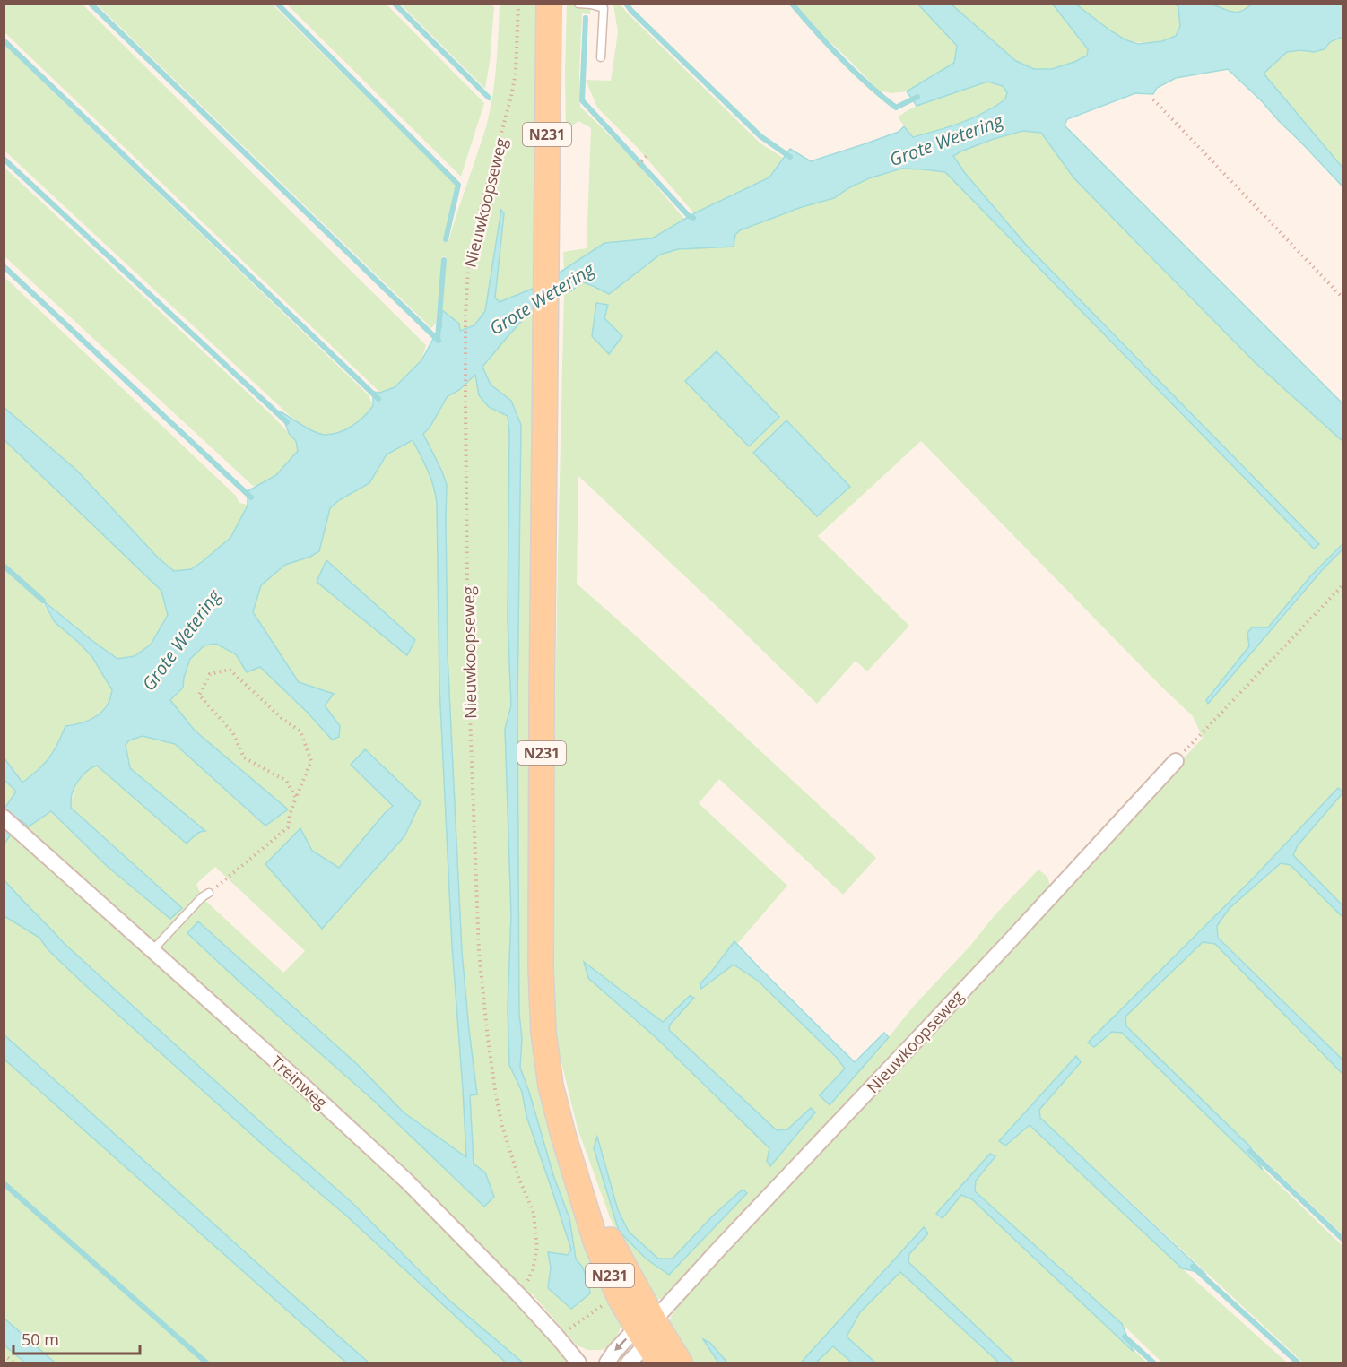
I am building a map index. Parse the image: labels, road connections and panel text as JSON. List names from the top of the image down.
{
  "streets": {
    "main road": ["N231"],
    "street": ["Nieuwkoopseweg", "Treinweg"]
  },
  "crossings": [
    ["N231", "Nieuwkoopseweg"],
    ["Nieuwkoopseweg", "Treinweg"]
  ],
  "water": ["Grote Wetering"],
  "scale_bar": "50 m"
}
